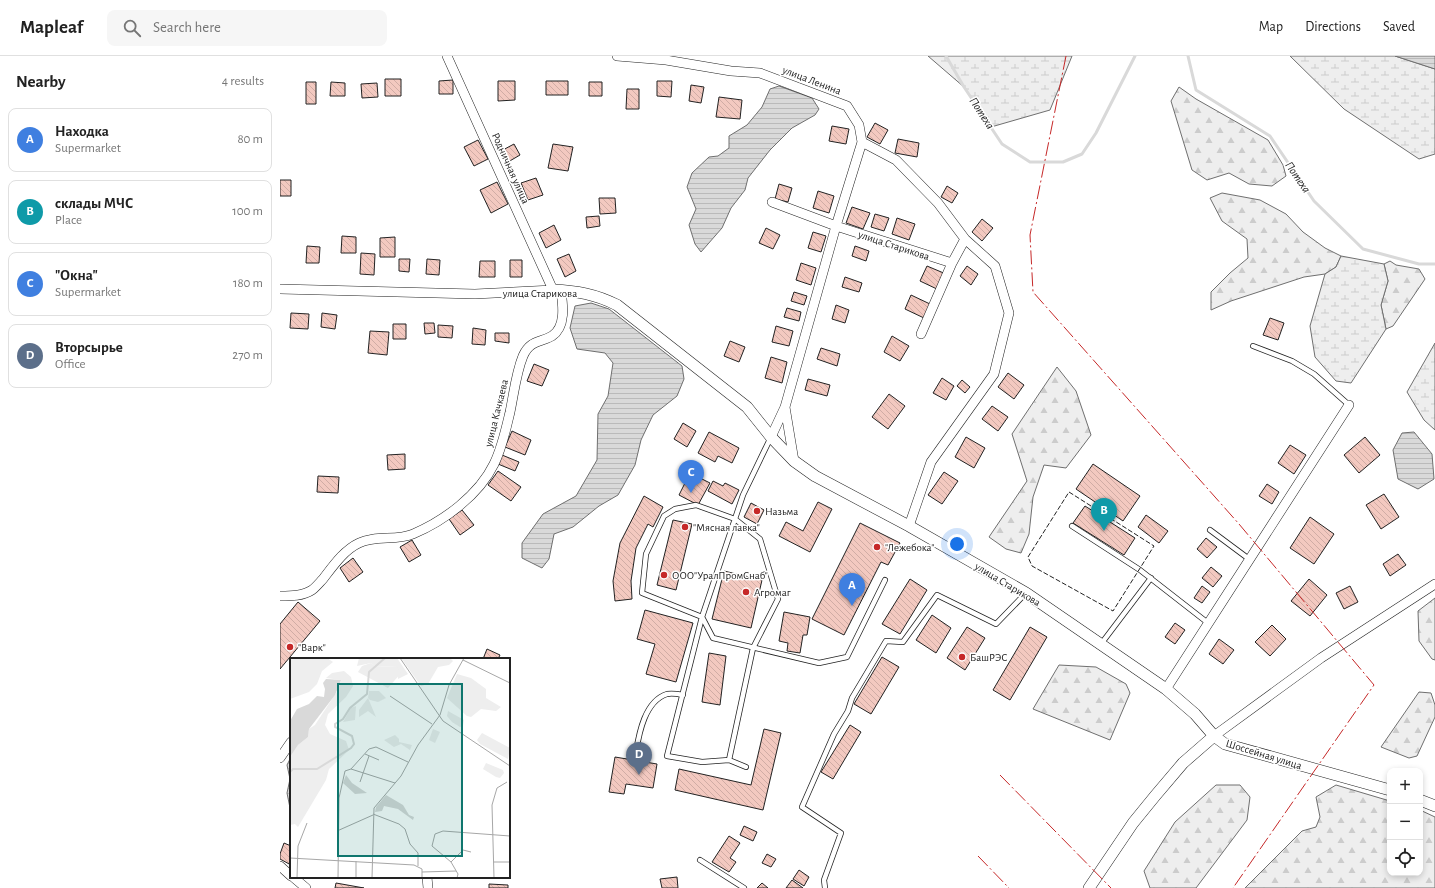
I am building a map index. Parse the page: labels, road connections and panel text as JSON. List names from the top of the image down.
{
  "streets": {
    "street": [
      "улица Ленина",
      "Родничная улица",
      "улица Старикова",
      "улица Качкаева",
      "Шоссейная улица"
    ]
  },
  "crossings": [
    ["Родничная улица", "улица Старикова"],
    ["Родничная улица", "улица Качкаева"],
    ["улица Старикова", "улица Качкаева"],
    ["улица Старикова", "Шоссейная улица"]
  ],
  "water": ["Потеха"],
  "places": [
    "Назьма",
    "\"Мясная лавка\"",
    "\"Лежебока\"",
    "ООО\"УралПромСнаб\"",
    "Агромаг",
    "\"Варк\"",
    "БашРЭС"
  ],
  "page": {
    "header": "Mapleaf",
    "search": "Search here",
    "nav": ["Map", "Directions", "Saved"],
    "heading": ["Nearby", "4 results"],
    "list": [
      {
        "mark": "A",
        "name": "Находка",
        "note": "Supermarket",
        "value": "80 m"
      },
      {
        "mark": "B",
        "name": "склады МЧС",
        "note": "Place",
        "value": "100 m"
      },
      {
        "mark": "C",
        "name": "\"Окна\"",
        "note": "Supermarket",
        "value": "180 m"
      },
      {
        "mark": "D",
        "name": "Вторсырье",
        "note": "Office",
        "value": "270 m"
      }
    ],
    "pins": [
      "C",
      "B",
      "A",
      "D"
    ],
    "map_buttons": ["+", "−"]
  }
}
